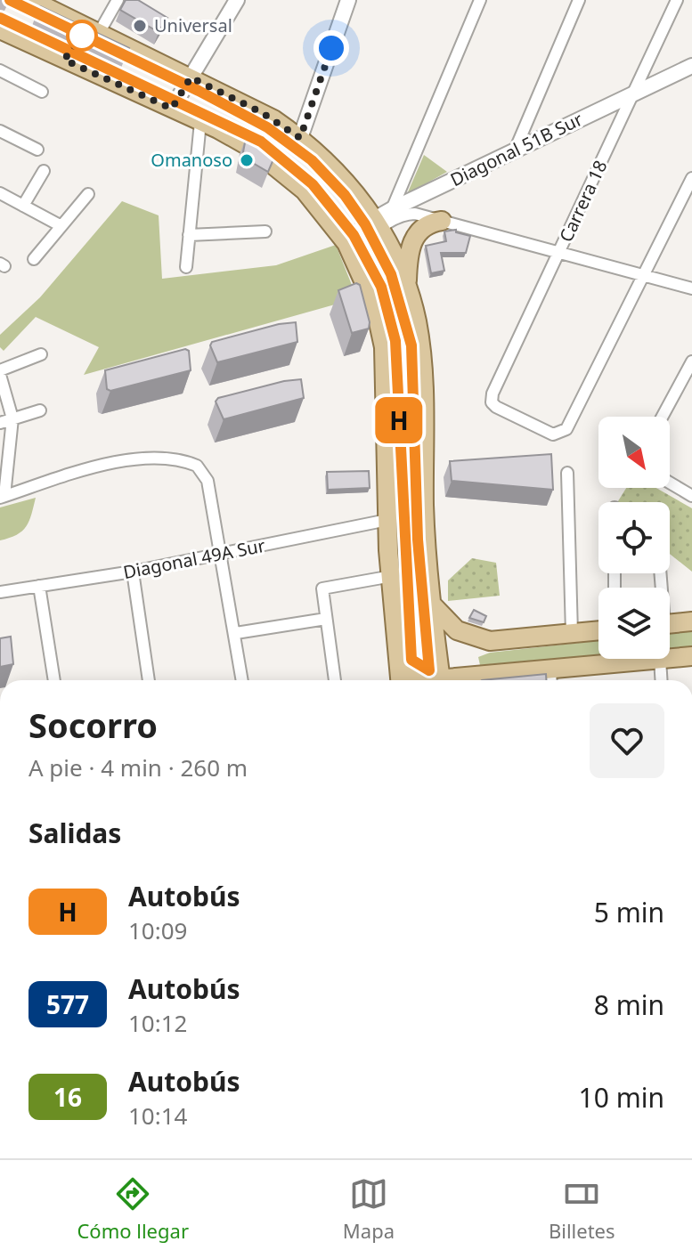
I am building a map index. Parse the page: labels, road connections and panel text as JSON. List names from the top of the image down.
{
  "streets": {
    "street": ["Diagonal 51B Sur", "Carrera 18", "Diagonal 49A Sur"]
  },
  "crossings": [
    ["Diagonal 51B Sur", "Carrera 18"]
  ],
  "places": ["Universal", "Omanoso"],
  "lines": ["bus line H"],
  "north": "bottom right",
  "page": {
    "on_map": "H",
    "heading": [
      ["Socorro", "A pie · 4 min · 260 m"],
      "Salidas"
    ],
    "list": [
      {
        "mark": "H",
        "name": "Autobús",
        "note": "10:09",
        "value": "5 min"
      },
      {
        "mark": "577",
        "name": "Autobús",
        "note": "10:12",
        "value": "8 min"
      },
      {
        "mark": "16",
        "name": "Autobús",
        "note": "10:14",
        "value": "10 min"
      }
    ],
    "tabs": ["Cómo llegar", "Mapa", "Billetes"]
  }
}
